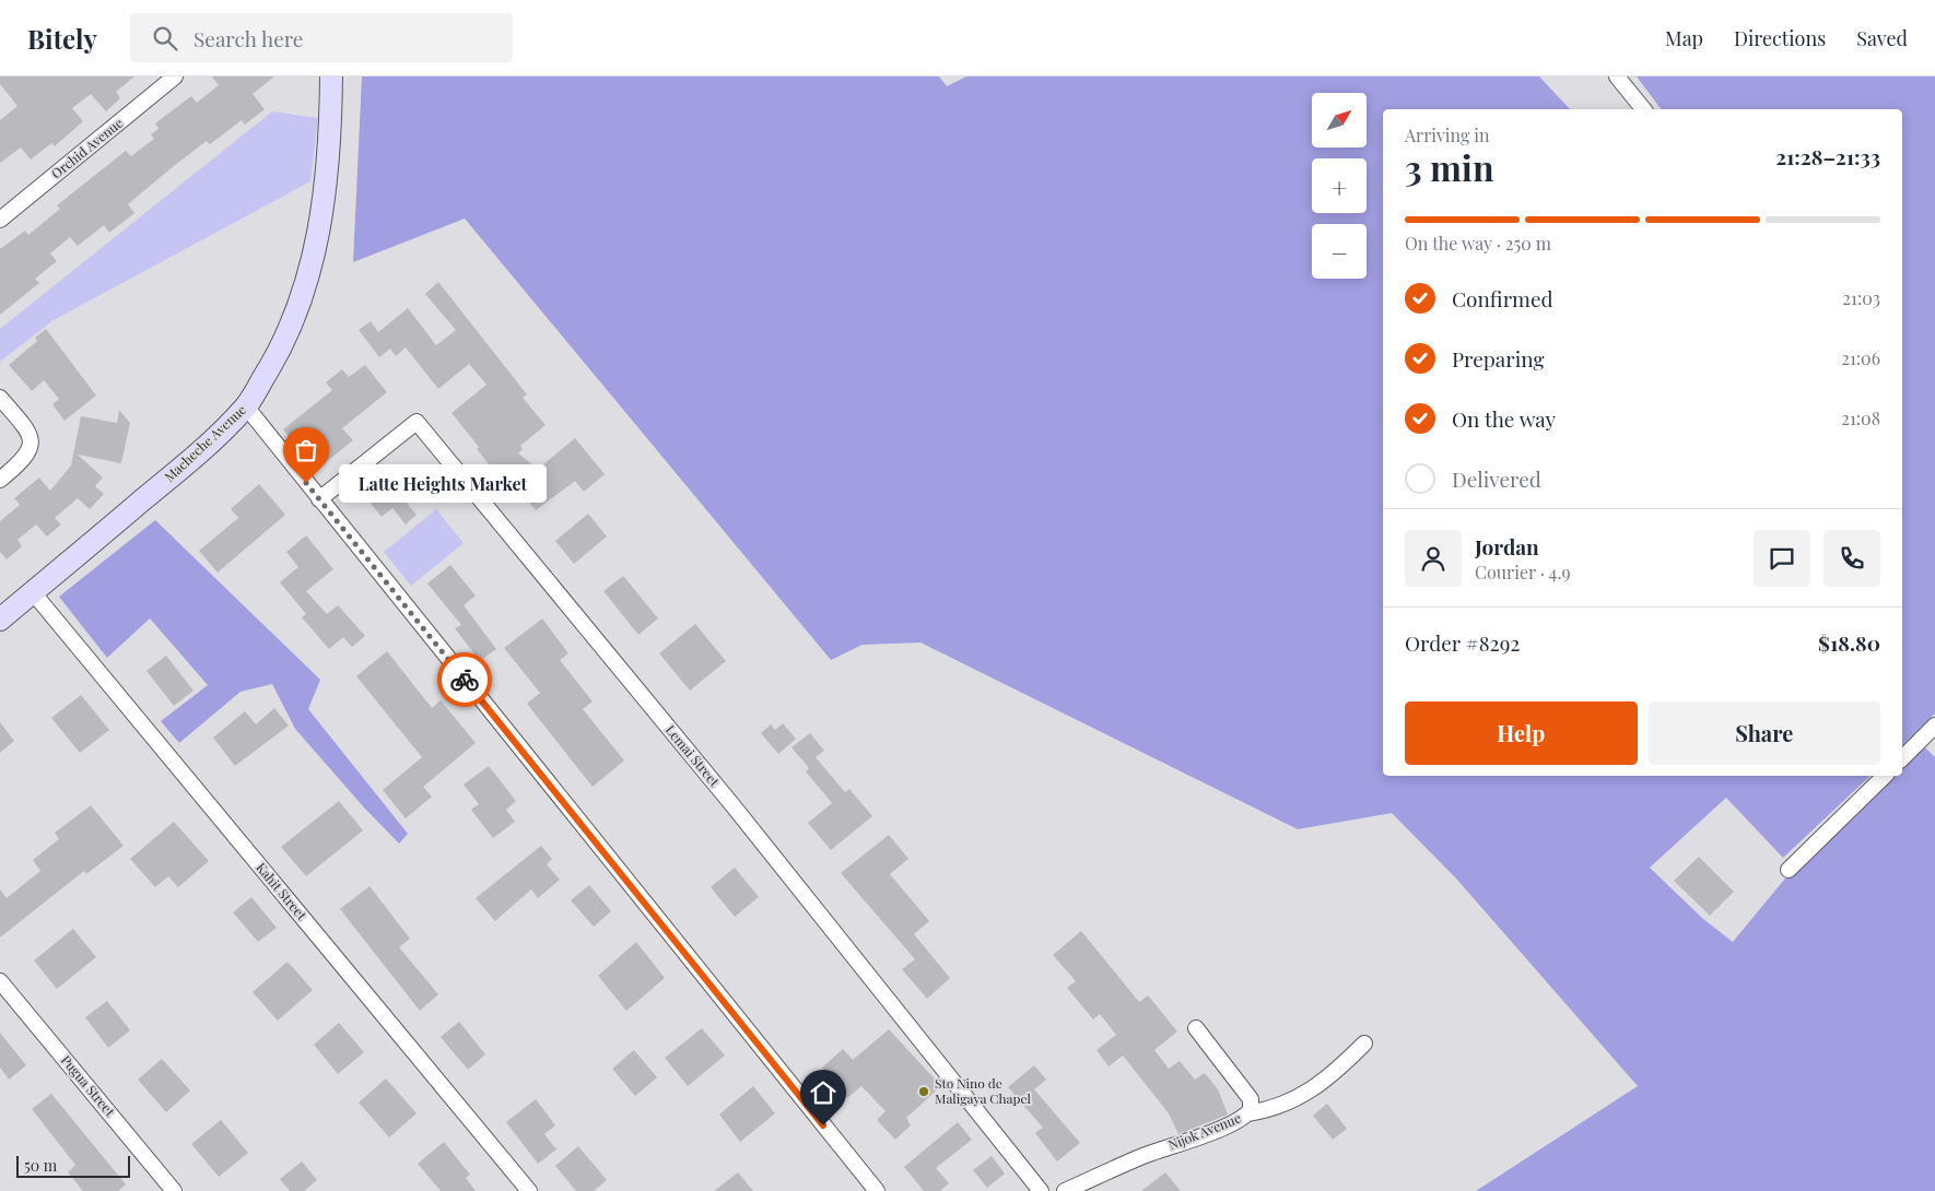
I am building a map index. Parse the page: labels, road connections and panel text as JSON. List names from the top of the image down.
{
  "streets": {
    "main road": ["Macheche Avenue"],
    "street": [
      "Orchid Avenue",
      "Lemai Street",
      "Kahit Street",
      "Pugua Street",
      "Nijok Avenue"
    ]
  },
  "crossings": [
    ["Macheche Avenue", "Kahit Street"]
  ],
  "places": ["Latte Heights Market", "Sto Nino de Maligaya Chapel"],
  "scale_bar": "50 m",
  "north": "top right",
  "page": {
    "header": "Bitely",
    "search": "Search here",
    "nav": ["Map", "Directions", "Saved"],
    "map_buttons": ["+", "−"],
    "heading": ["3 min", "Arriving in", "21:28–21:33"],
    "panel": [
      "Jordan",
      "Courier · 4.9",
      "Order #8292",
      "$18.80"
    ],
    "bar": "On the way · 250 m",
    "list": [
      ["Confirmed", "21:03"],
      ["Preparing", "21:06"],
      ["On the way", "21:08"],
      "Delivered"
    ],
    "bubble": "Latte Heights Market",
    "buttons": ["Help", "Share"],
    "scale": "50 m"
  }
}
